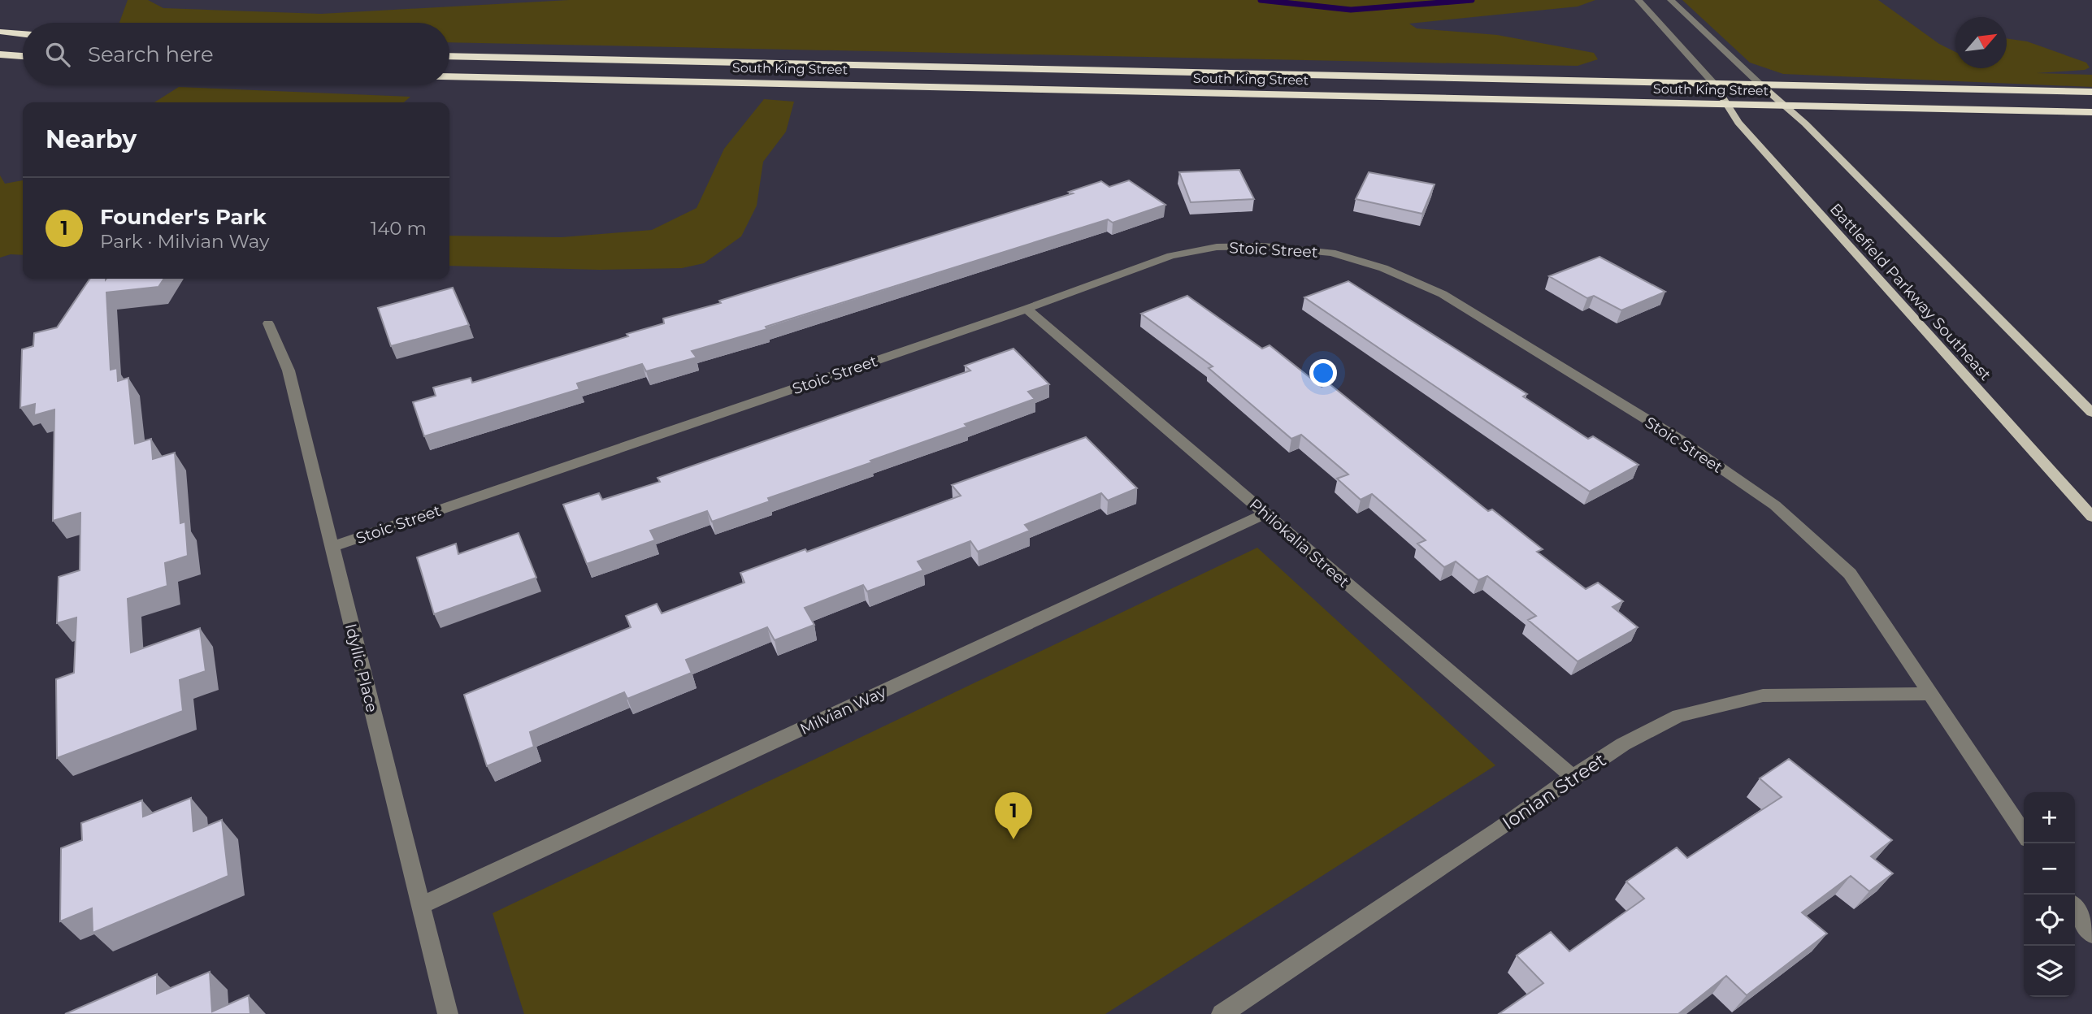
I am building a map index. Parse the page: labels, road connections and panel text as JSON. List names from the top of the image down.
{
  "streets": {
    "highway": ["South King Street"],
    "main road": ["Battlefield Parkway Southeast"],
    "street": [
      "Stoic Street",
      "Philokalia Street",
      "Idyllic Place",
      "Milvian Way",
      "Ionian Street"
    ]
  },
  "crossings": [
    ["South King Street", "Battlefield Parkway Southeast"],
    ["Stoic Street", "Philokalia Street"],
    ["Stoic Street", "Idyllic Place"],
    ["Stoic Street", "Ionian Street"],
    ["Philokalia Street", "Milvian Way"],
    ["Philokalia Street", "Ionian Street"],
    ["Idyllic Place", "Milvian Way"]
  ],
  "north": "top right",
  "page": {
    "search": "Search here",
    "heading": "Nearby",
    "list": [
      {
        "mark": "1",
        "name": "Founder's Park",
        "note": "Park · Milvian Way",
        "value": "140 m"
      }
    ],
    "map_buttons": ["+", "−"],
    "pins": "1"
  }
}
